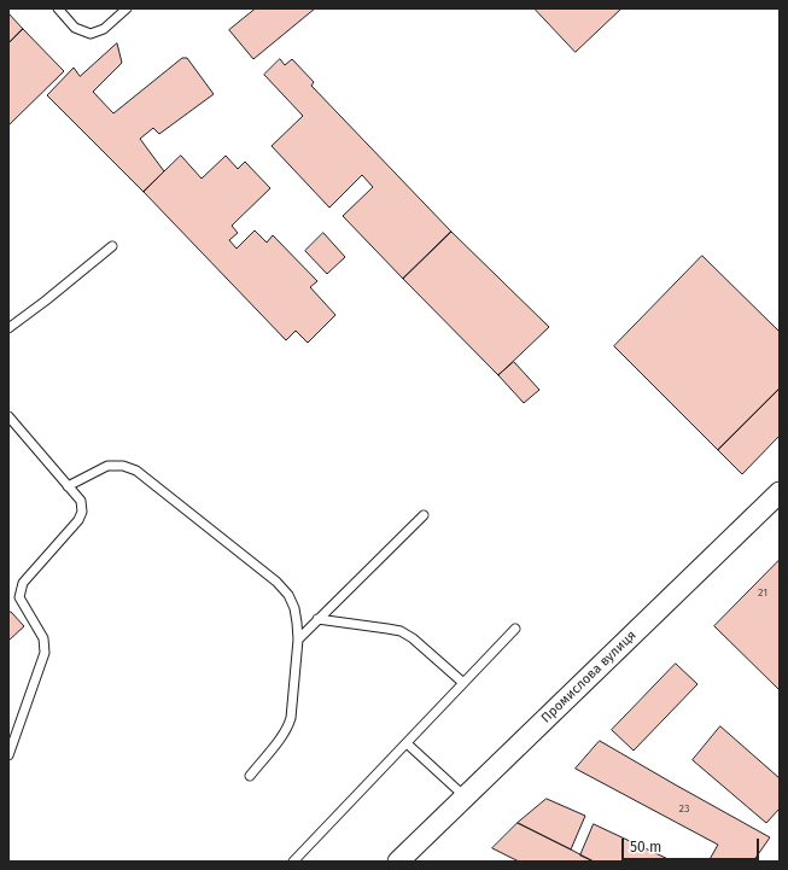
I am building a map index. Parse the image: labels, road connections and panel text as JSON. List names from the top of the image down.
{
  "streets": {
    "street": ["Промислова вулиця"]
  },
  "house_numbers": ["21", "23"],
  "scale_bar": "50 m"
}
